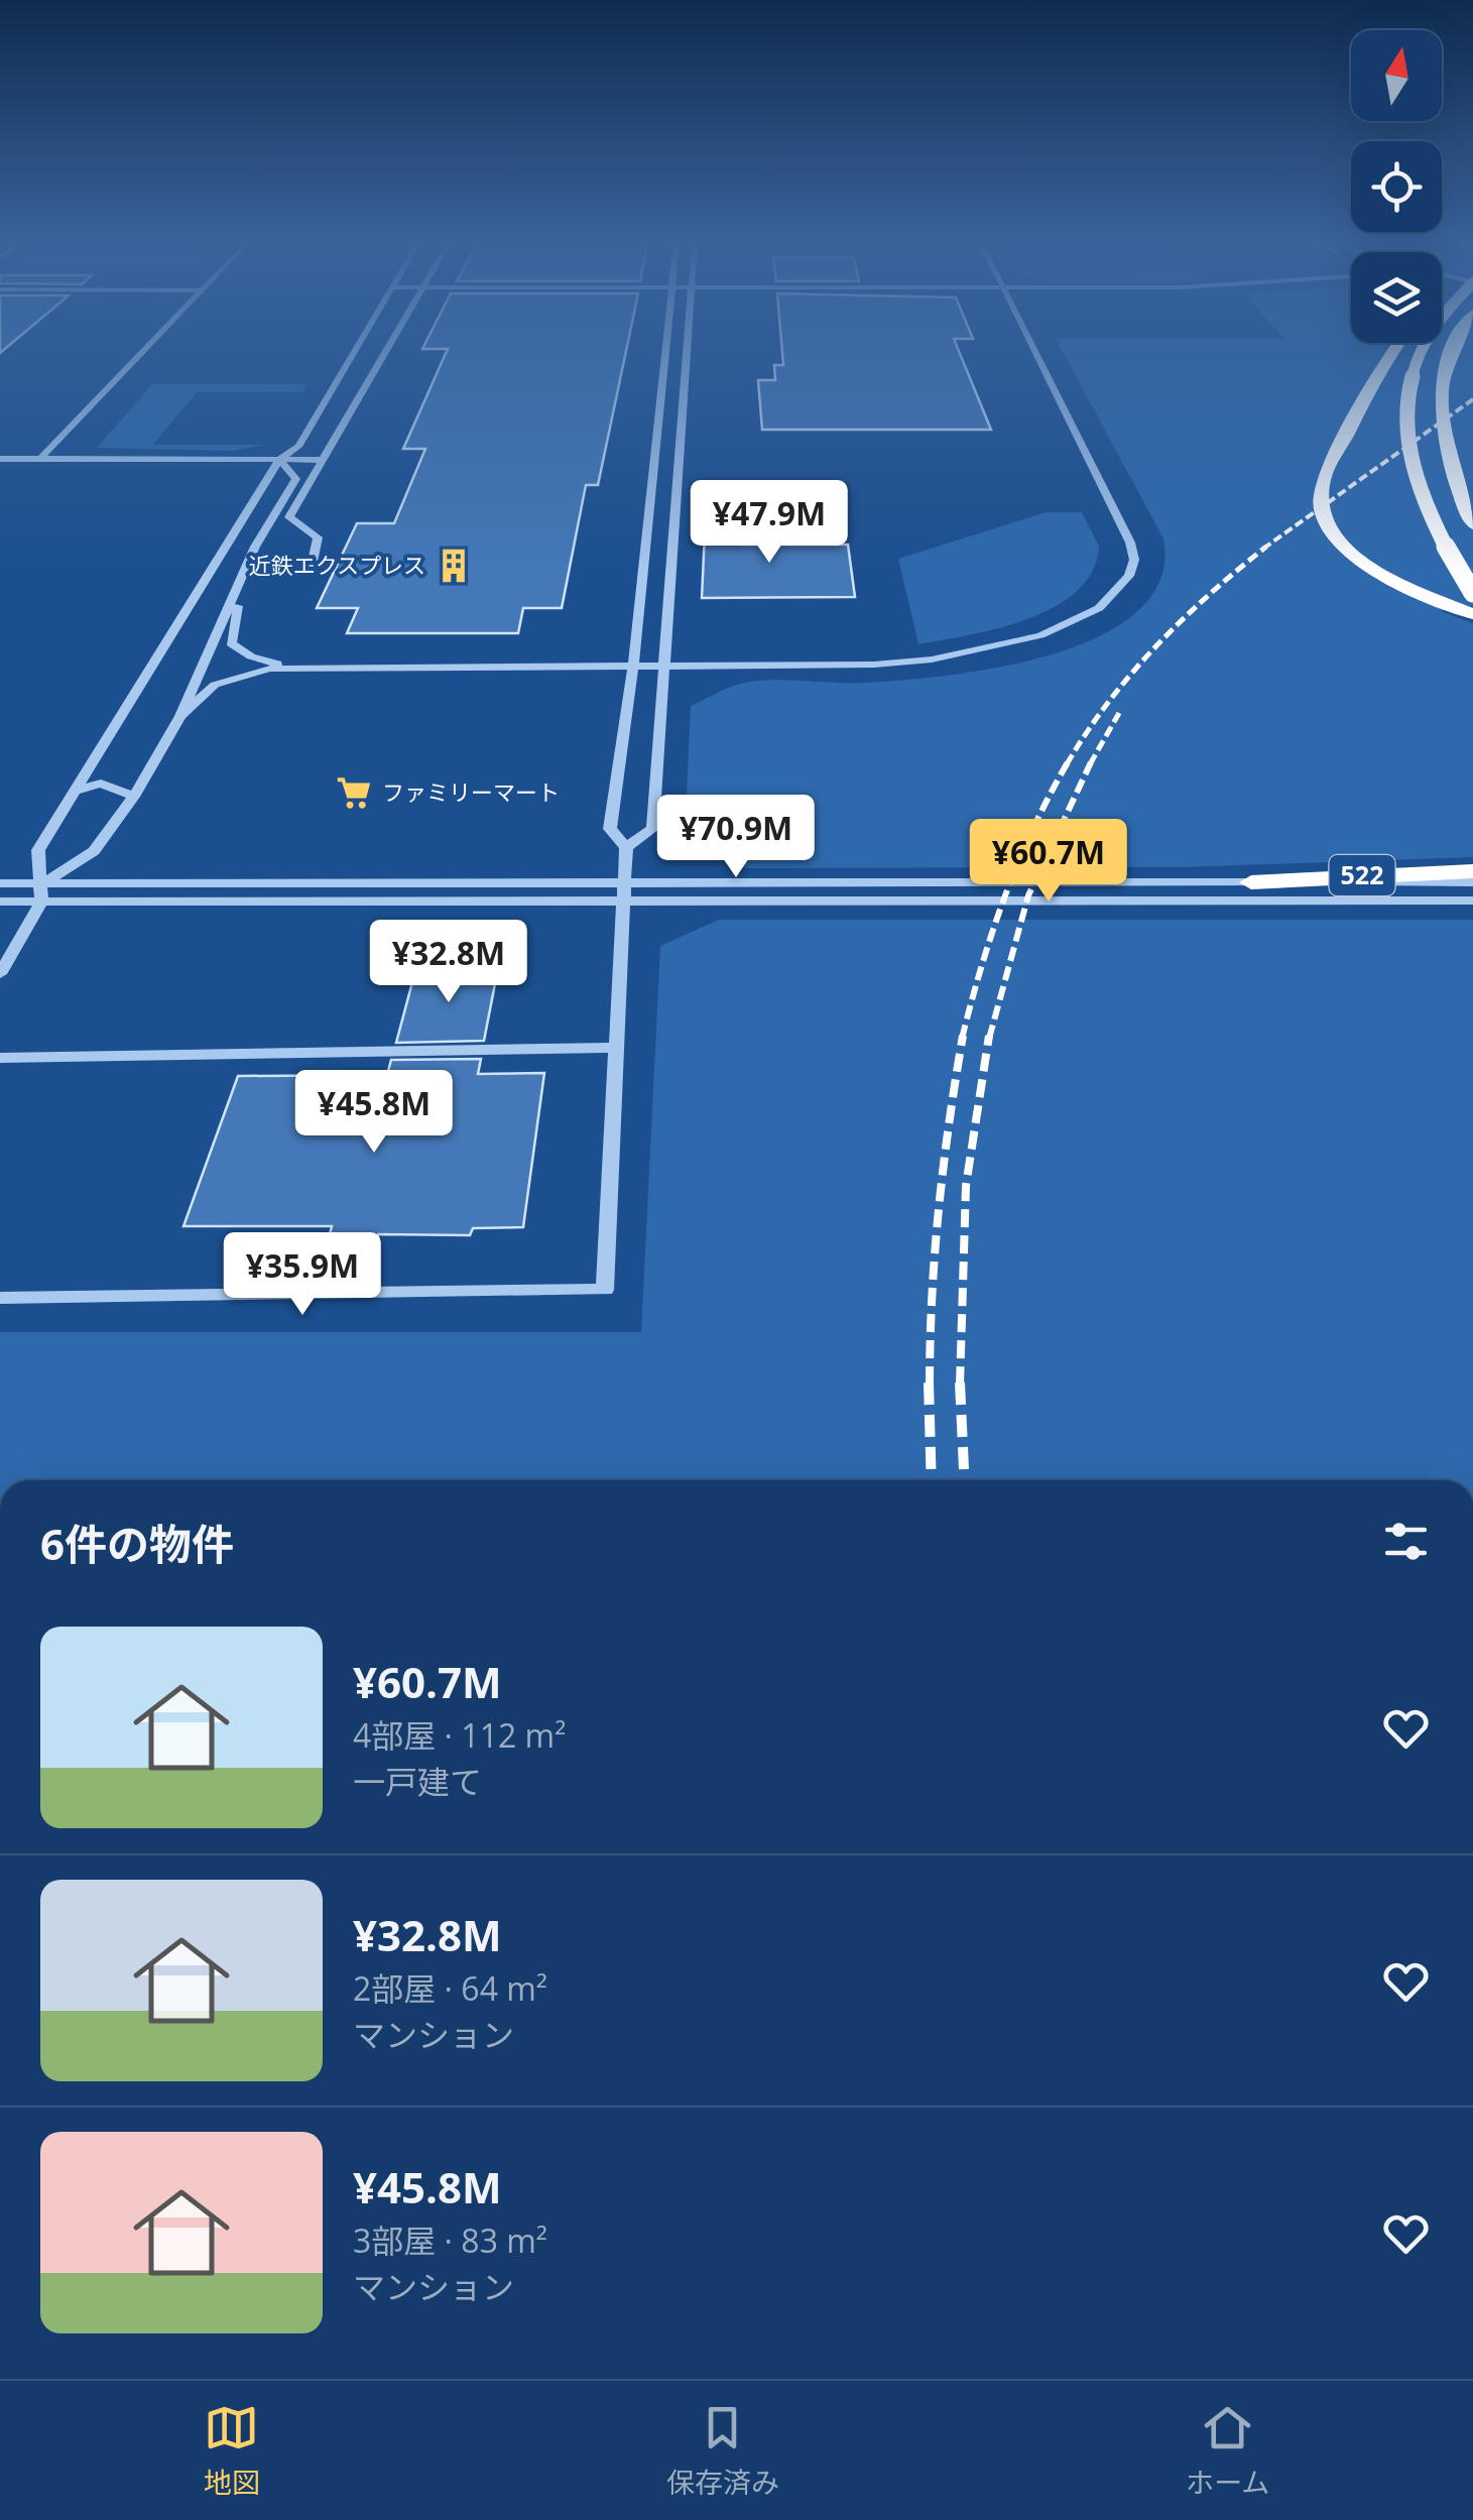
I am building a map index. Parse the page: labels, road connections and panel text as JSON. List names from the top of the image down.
{
  "streets": {
    "highway": ["522"]
  },
  "places": {
    "building": ["近鉄エクスプレス"],
    "supermarket": ["ファミリーマート"]
  },
  "north": "top",
  "page": {
    "price": [
      "¥47.9M",
      "¥70.9M",
      "¥60.7M",
      "¥32.8M",
      "¥45.8M",
      "¥35.9M"
    ],
    "heading": "6件の物件",
    "list": [
      {
        "name": "¥60.7M",
        "note": "4部屋 · 112 m² · 一戸建て"
      },
      {
        "name": "¥32.8M",
        "note": "2部屋 · 64 m² · マンション"
      },
      {
        "name": "¥45.8M",
        "note": "3部屋 · 83 m² · マンション"
      }
    ],
    "tabs": ["地図", "保存済み", "ホーム"]
  }
}
